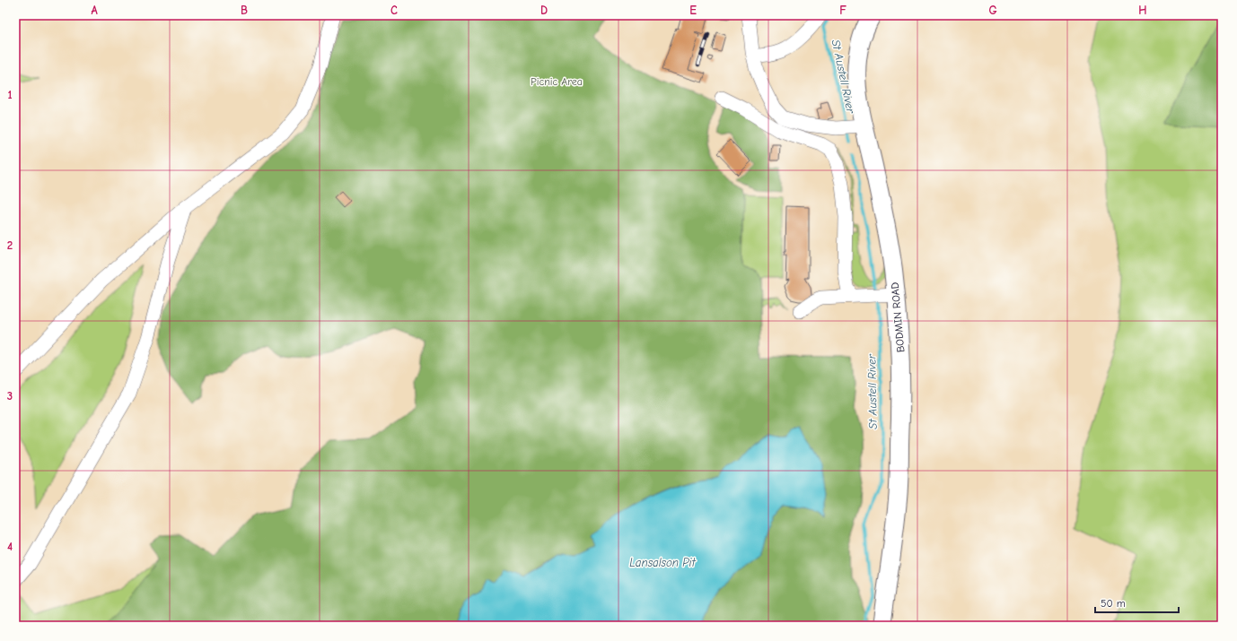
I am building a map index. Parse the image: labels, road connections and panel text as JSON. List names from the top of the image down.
{
  "streets": {
    "main road": ["BODMIN ROAD"]
  },
  "water": ["St Austell River", "Lansalson Pit"],
  "parks": ["Picnic Area"],
  "scale_bar": "50 m",
  "grid": {
    "columns": [
      "A",
      "B",
      "C",
      "D",
      "E",
      "F",
      "G",
      "H"
    ],
    "rows": [
      "1",
      "2",
      "3",
      "4"
    ]
  }
}
